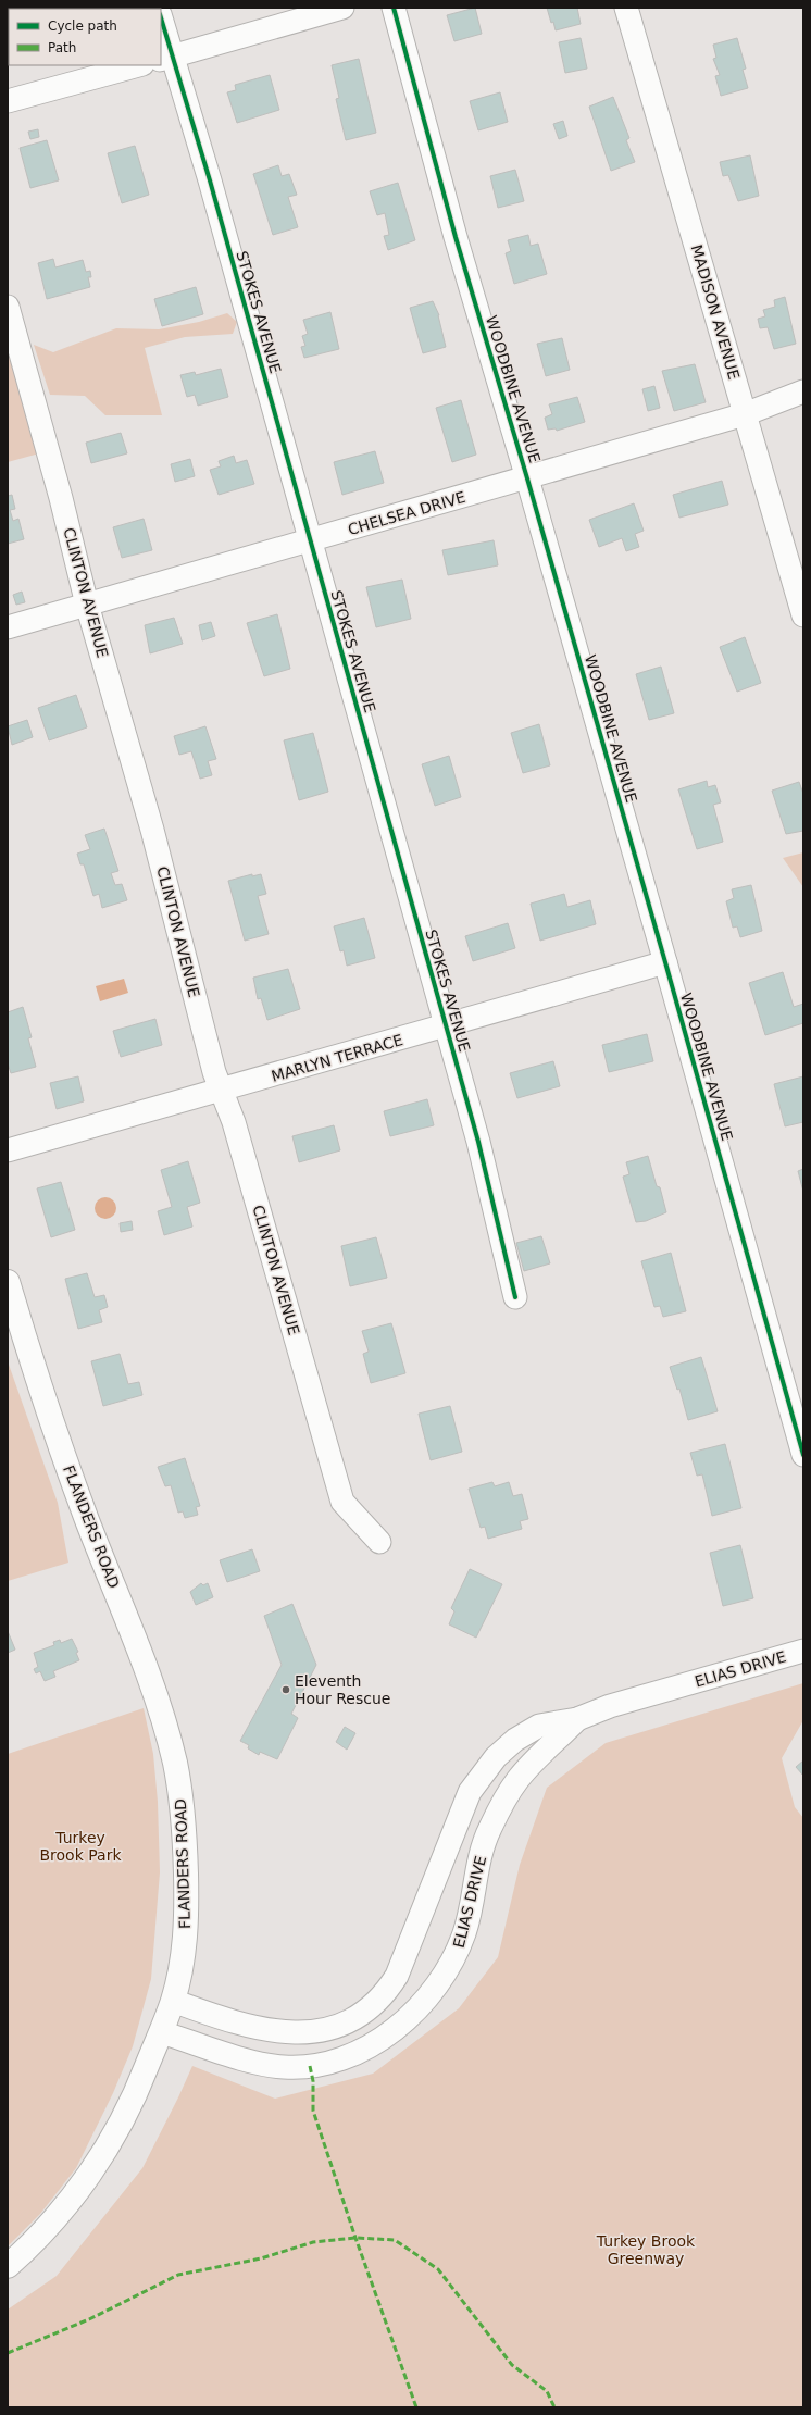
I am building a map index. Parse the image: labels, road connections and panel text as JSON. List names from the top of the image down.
{
  "streets": {
    "main road": ["FLANDERS ROAD"],
    "street": [
      "STOKES AVENUE",
      "MADISON AVENUE",
      "WOODBINE AVENUE",
      "CHELSEA DRIVE",
      "CLINTON AVENUE",
      "MARLYN TERRACE",
      "ELIAS DRIVE"
    ]
  },
  "crossings": [
    ["STOKES AVENUE", "CHELSEA DRIVE"],
    ["STOKES AVENUE", "MARLYN TERRACE"],
    ["MADISON AVENUE", "CHELSEA DRIVE"],
    ["WOODBINE AVENUE", "CHELSEA DRIVE"],
    ["WOODBINE AVENUE", "MARLYN TERRACE"],
    ["CHELSEA DRIVE", "CLINTON AVENUE"],
    ["CLINTON AVENUE", "MARLYN TERRACE"],
    ["FLANDERS ROAD", "ELIAS DRIVE"]
  ],
  "parks": ["Turkey Brook Park", "Turkey Brook Greenway"],
  "places": ["Eleventh Hour Rescue"],
  "legend": ["Cycle path", "Path"]
}
